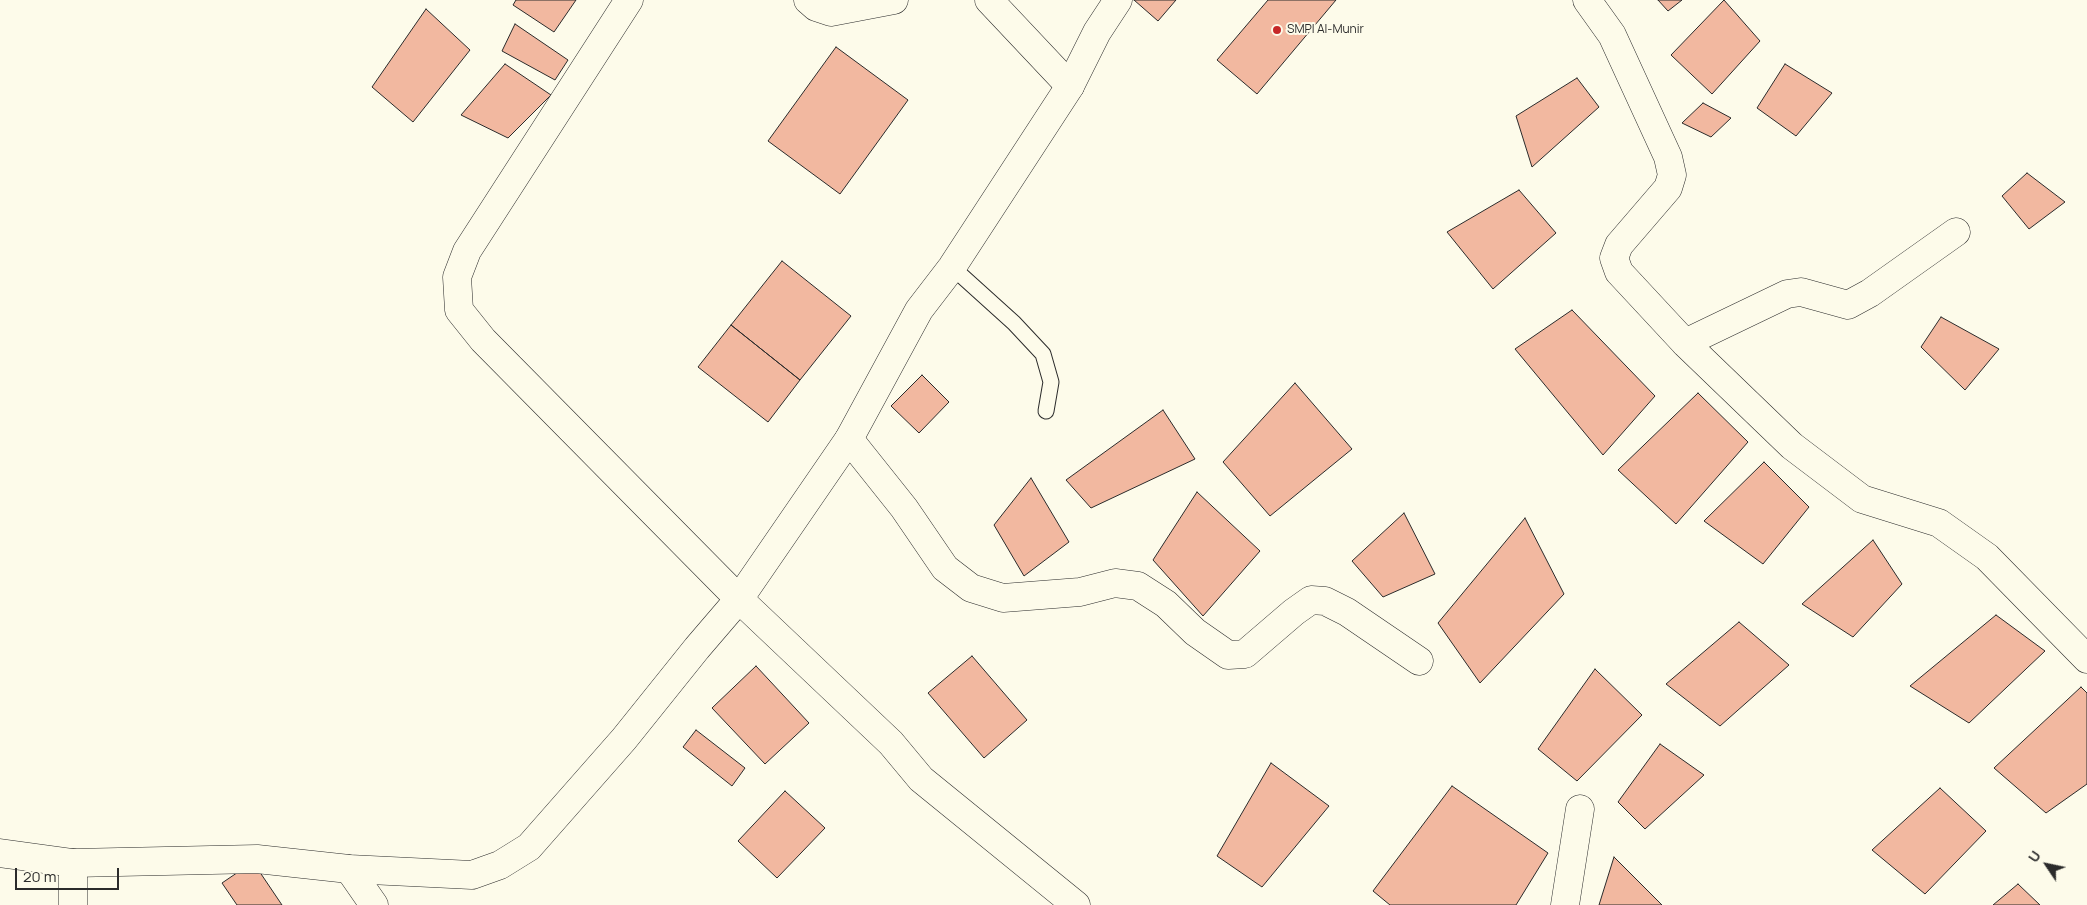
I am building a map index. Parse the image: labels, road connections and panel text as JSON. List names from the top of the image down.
{
  "places": ["SMPI Al-Munir"],
  "scale_bar": "20 m",
  "north": "top left"
}
